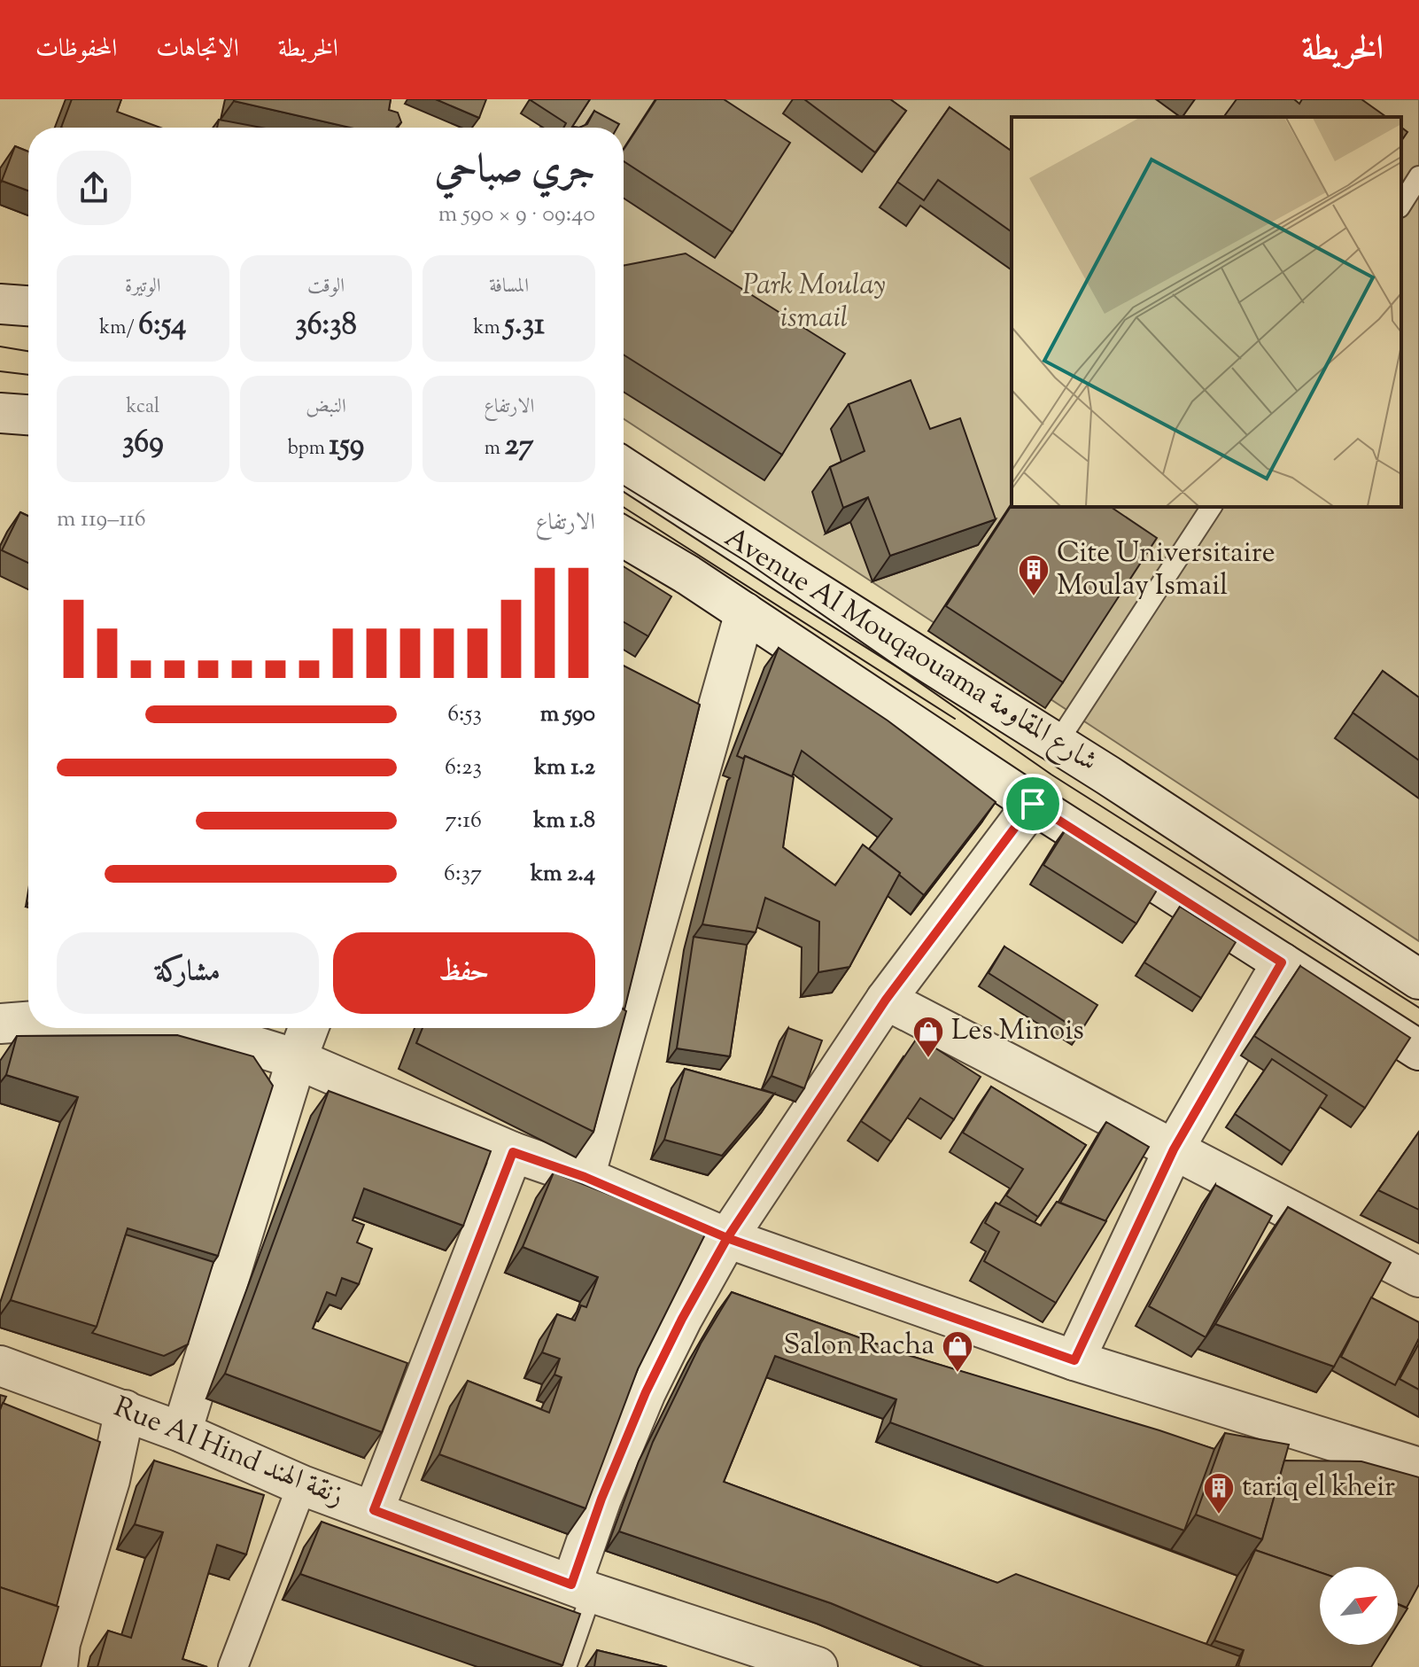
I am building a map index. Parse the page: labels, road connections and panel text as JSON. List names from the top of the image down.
{
  "streets": {
    "street": ["Avenue Al Mouqaouama شارع المقاومة", "Rue Al Hind زنقة الهند"]
  },
  "parks": ["Park Moulay ismail"],
  "places": {
    "building": ["Cite Universitaire Moulay Ismail", "tariq el kheir"],
    "shop": ["Les Minois", "Salon Racha"]
  },
  "north": "top right",
  "page": {
    "header": "الخريطة",
    "nav": ["الخريطة", "الاتجاهات", "المحفوظات"],
    "heading": ["جري صباحي", "09:40 · 9 × 590 m"],
    "stats": [
      ["المسافة", "5.31 km"],
      ["الوقت", "36:38"],
      ["الوتيرة", "6:54 /km"],
      ["الارتفاع", "27 m"],
      ["النبض", "159 bpm"],
      ["kcal", "369"]
    ],
    "chart": ["الارتفاع", "116–119 m"],
    "list": [
      {
        "name": "590 m",
        "note": "6:53"
      },
      {
        "name": "1.2 km",
        "note": "6:23"
      },
      {
        "name": "1.8 km",
        "note": "7:16"
      },
      {
        "name": "2.4 km",
        "note": "6:37"
      }
    ],
    "buttons": ["حفظ", "مشاركة"]
  }
}
